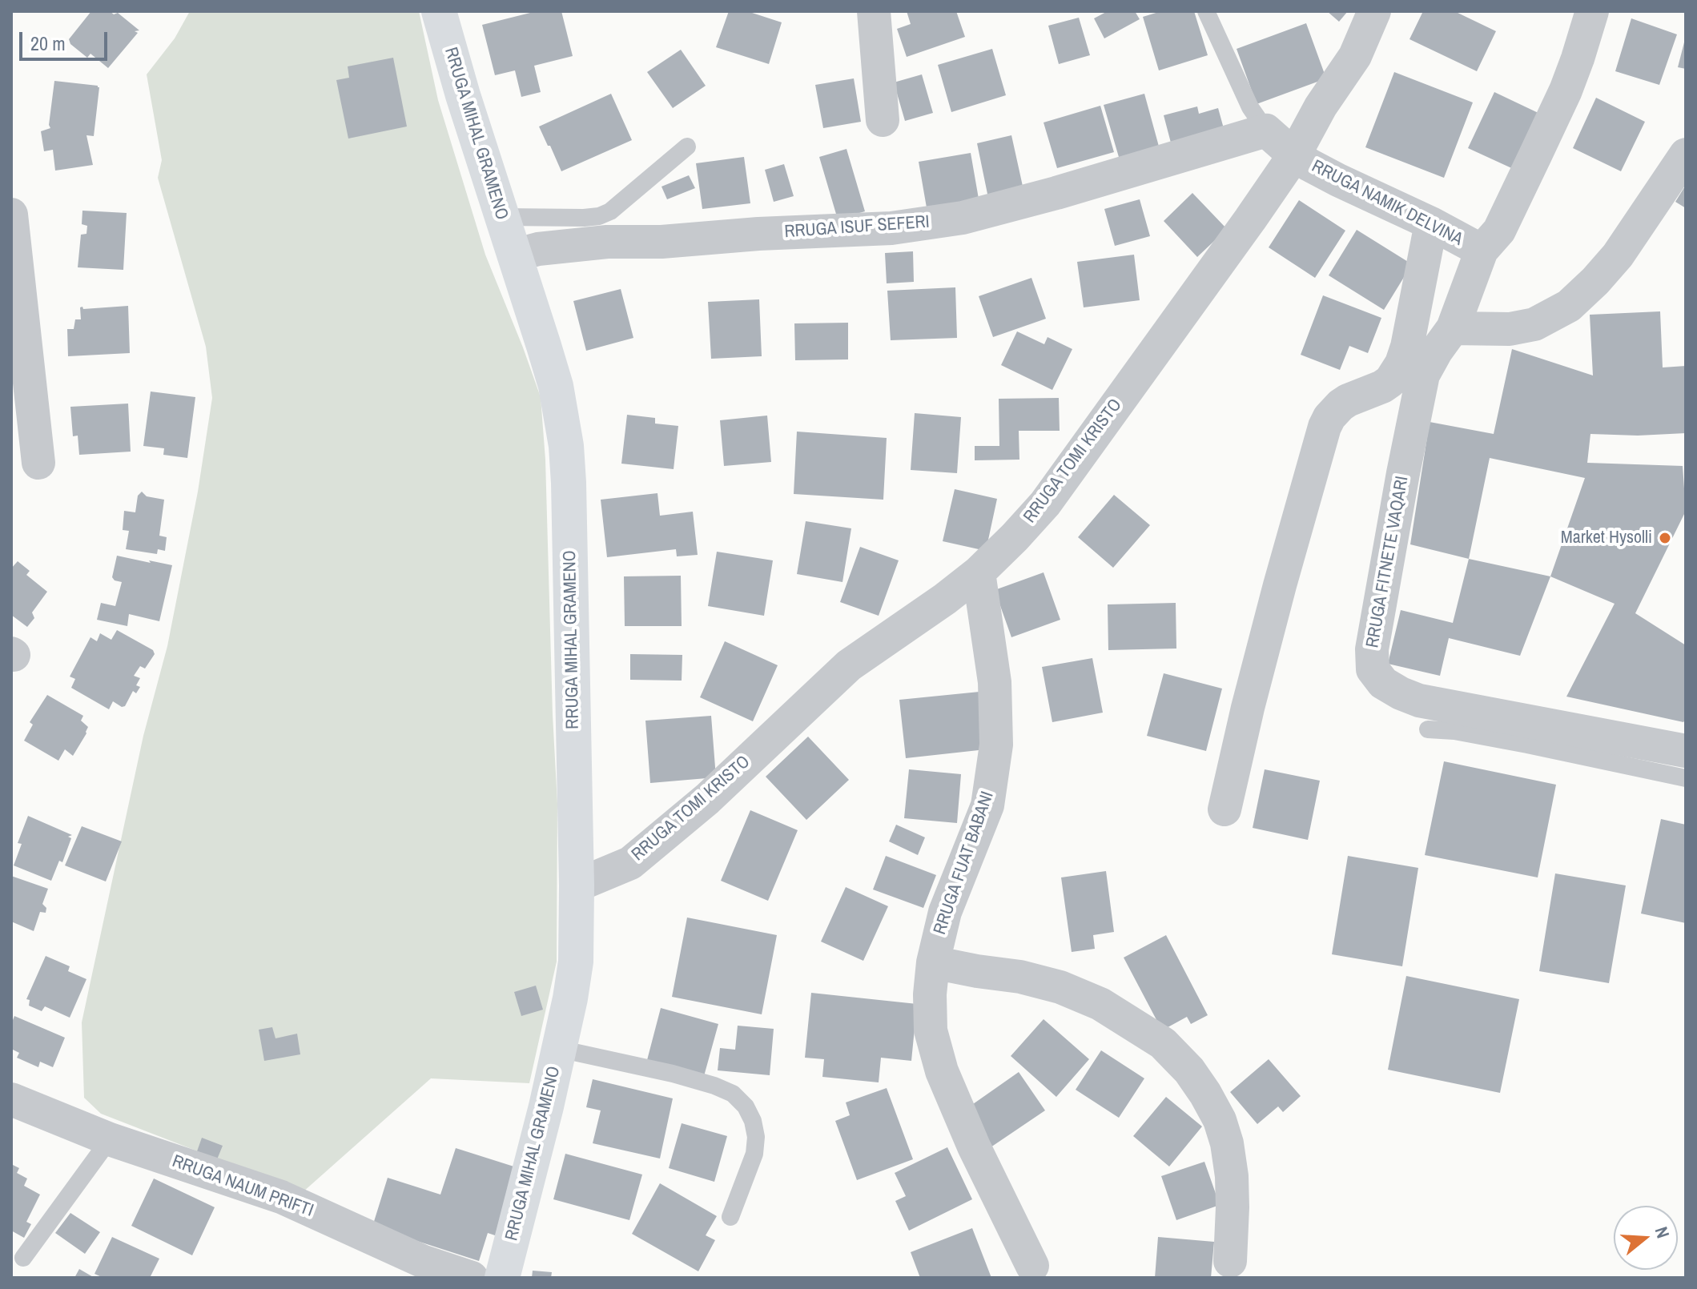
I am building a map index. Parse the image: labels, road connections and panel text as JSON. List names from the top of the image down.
{
  "streets": {
    "street": [
      "RRUGA MIHAL GRAMENO",
      "RRUGA NAMIK DELVINA",
      "RRUGA ISUF SEFERI",
      "RRUGA TOMI KRISTO",
      "RRUGA FITNETE VAQARI",
      "RRUGA FUAT BABANI",
      "RRUGA NAUM PRIFTI"
    ]
  },
  "crossings": [
    ["RRUGA MIHAL GRAMENO", "RRUGA ISUF SEFERI"],
    ["RRUGA MIHAL GRAMENO", "RRUGA TOMI KRISTO"],
    ["RRUGA NAMIK DELVINA", "RRUGA TOMI KRISTO"],
    ["RRUGA NAMIK DELVINA", "RRUGA FITNETE VAQARI"],
    ["RRUGA TOMI KRISTO", "RRUGA FUAT BABANI"]
  ],
  "places": ["Market Hysolli"],
  "scale_bar": "20 m",
  "north": "right"
}
